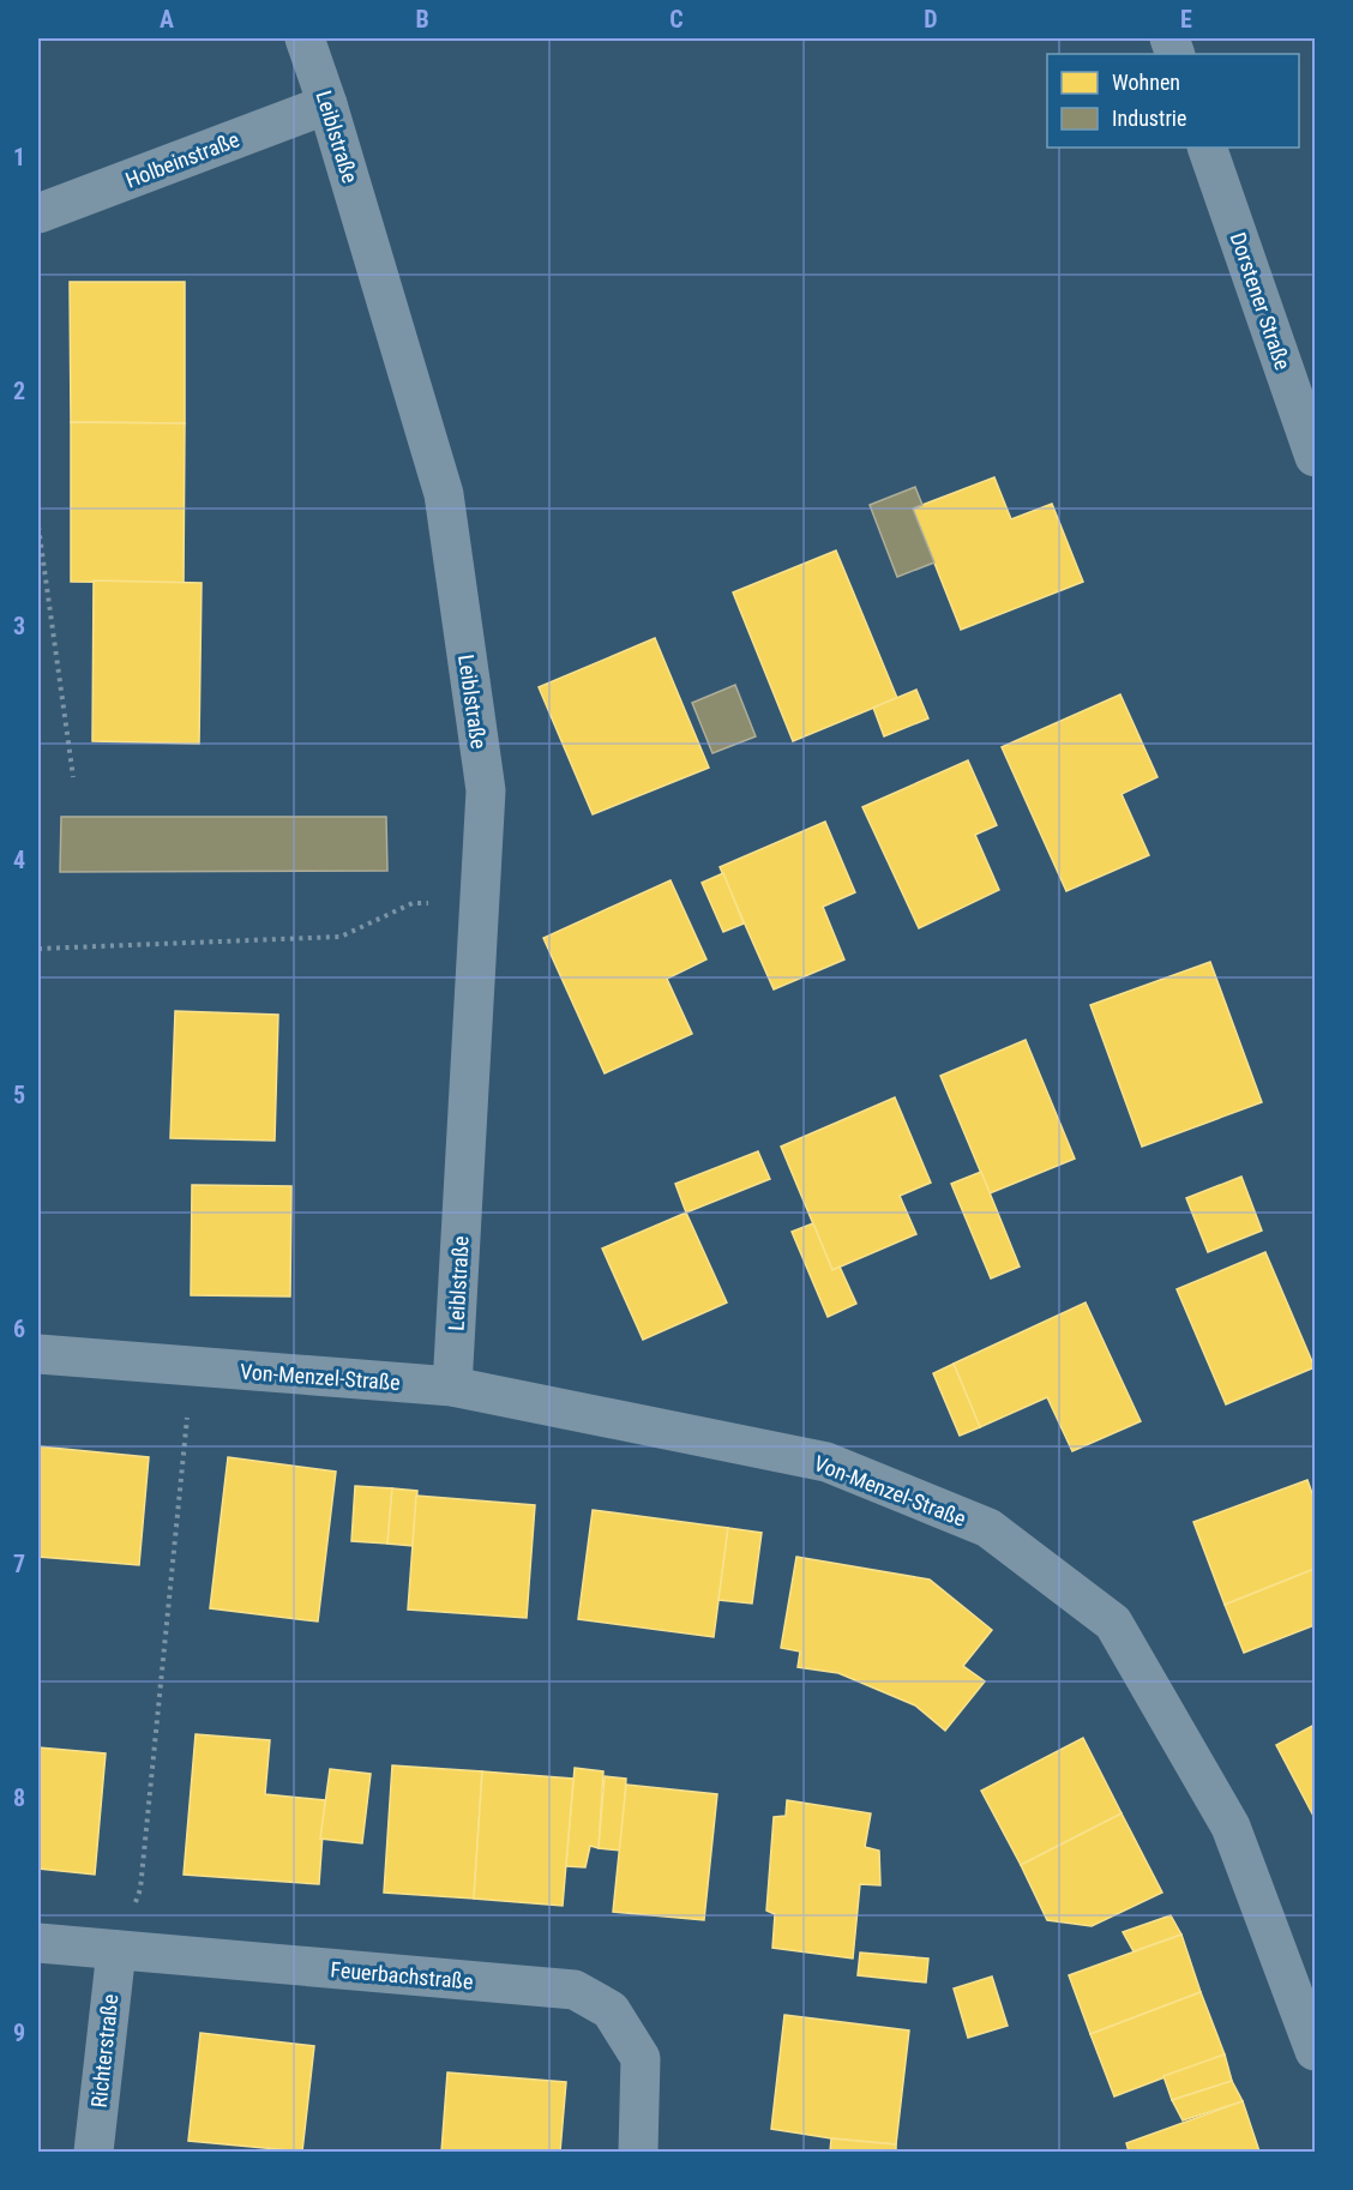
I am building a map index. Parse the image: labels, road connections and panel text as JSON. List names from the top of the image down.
{
  "streets": {
    "main road": ["Dorstener Straße"],
    "street": [
      "Leiblstraße",
      "Holbeinstraße",
      "Von-Menzel-Straße",
      "Feuerbachstraße",
      "Richterstraße"
    ]
  },
  "crossings": [
    ["Leiblstraße", "Holbeinstraße"],
    ["Leiblstraße", "Von-Menzel-Straße"],
    ["Feuerbachstraße", "Richterstraße"]
  ],
  "legend": ["Wohnen", "Industrie"],
  "grid": {
    "columns": [
      "A",
      "B",
      "C",
      "D",
      "E"
    ],
    "rows": [
      "1",
      "2",
      "3",
      "4",
      "5",
      "6",
      "7",
      "8",
      "9"
    ]
  }
}
